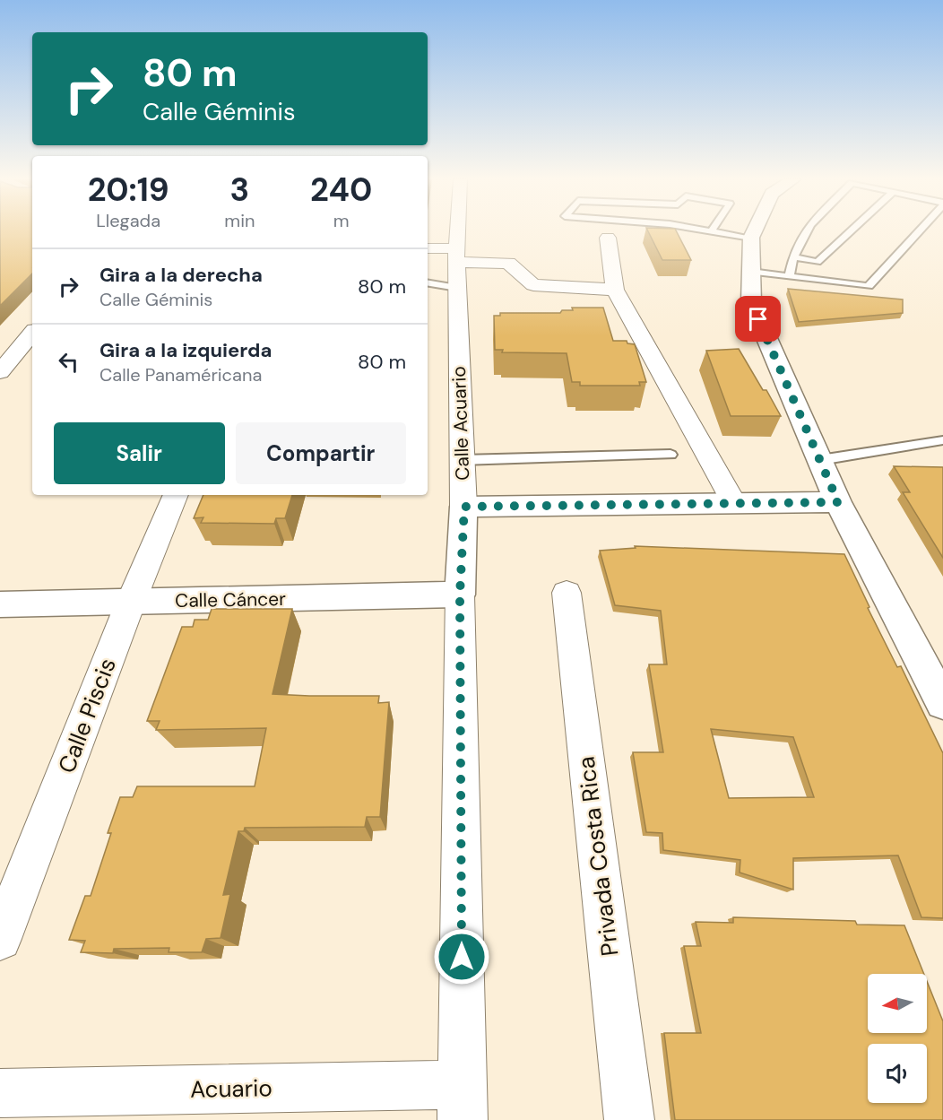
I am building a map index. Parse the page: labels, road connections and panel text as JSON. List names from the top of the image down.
{
  "streets": {
    "main road": ["Calle Acuario", "Calle Cáncer"],
    "street": ["Calle Piscis", "Privada Costa Rica", "Acuario"]
  },
  "crossings": [
    ["Calle Acuario", "Calle Cáncer"],
    ["Calle Acuario", "Acuario"],
    ["Calle Cáncer", "Calle Piscis"]
  ],
  "north": "left",
  "page": {
    "turn": ["80 m", "Calle Géminis"],
    "eta": [
      "20:19",
      "Llegada",
      "3",
      "min",
      "240",
      "m"
    ],
    "list": [
      {
        "name": "Gira a la derecha",
        "note": "Calle Géminis",
        "value": "80 m"
      },
      {
        "name": "Gira a la izquierda",
        "note": "Calle Panaméricana",
        "value": "80 m"
      }
    ],
    "buttons": ["Salir", "Compartir"]
  }
}
